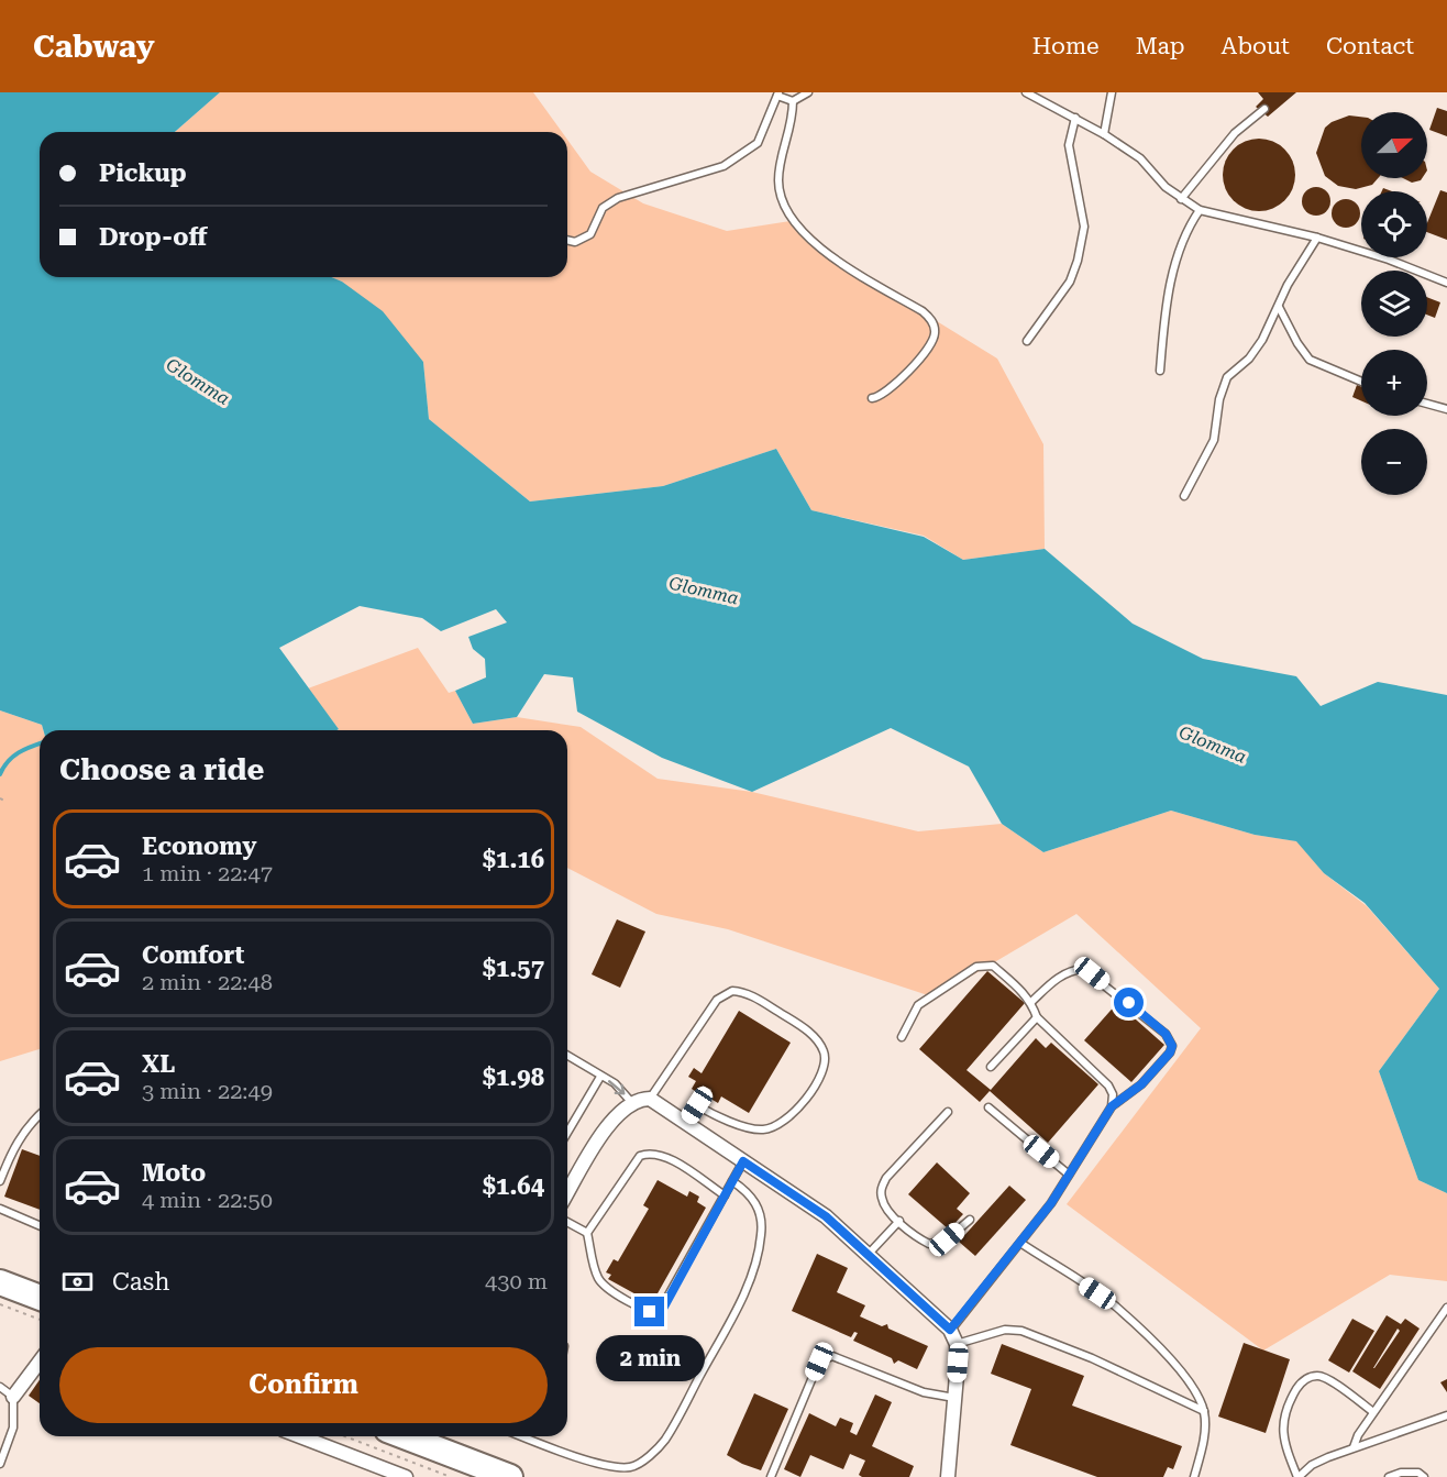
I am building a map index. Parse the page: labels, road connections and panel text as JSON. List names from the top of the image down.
{
  "water": ["Glomma"],
  "north": "right",
  "page": {
    "header": "Cabway",
    "nav": [
      "Home",
      "Map",
      "About",
      "Contact"
    ],
    "map_buttons": ["+", "−"],
    "banner": ["Pickup", "Drop-off"],
    "heading": "Choose a ride",
    "list": [
      {
        "name": "Economy",
        "note": "1 min · 22:47",
        "value": "$1.16"
      },
      {
        "name": "Comfort",
        "note": "2 min · 22:48",
        "value": "$1.57"
      },
      {
        "name": "XL",
        "note": "3 min · 22:49",
        "value": "$1.98"
      },
      {
        "name": "Moto",
        "note": "4 min · 22:50",
        "value": "$1.64"
      }
    ],
    "pay": ["Cash", "430 m"],
    "buttons": "Confirm",
    "bubble": "2 min"
  }
}
